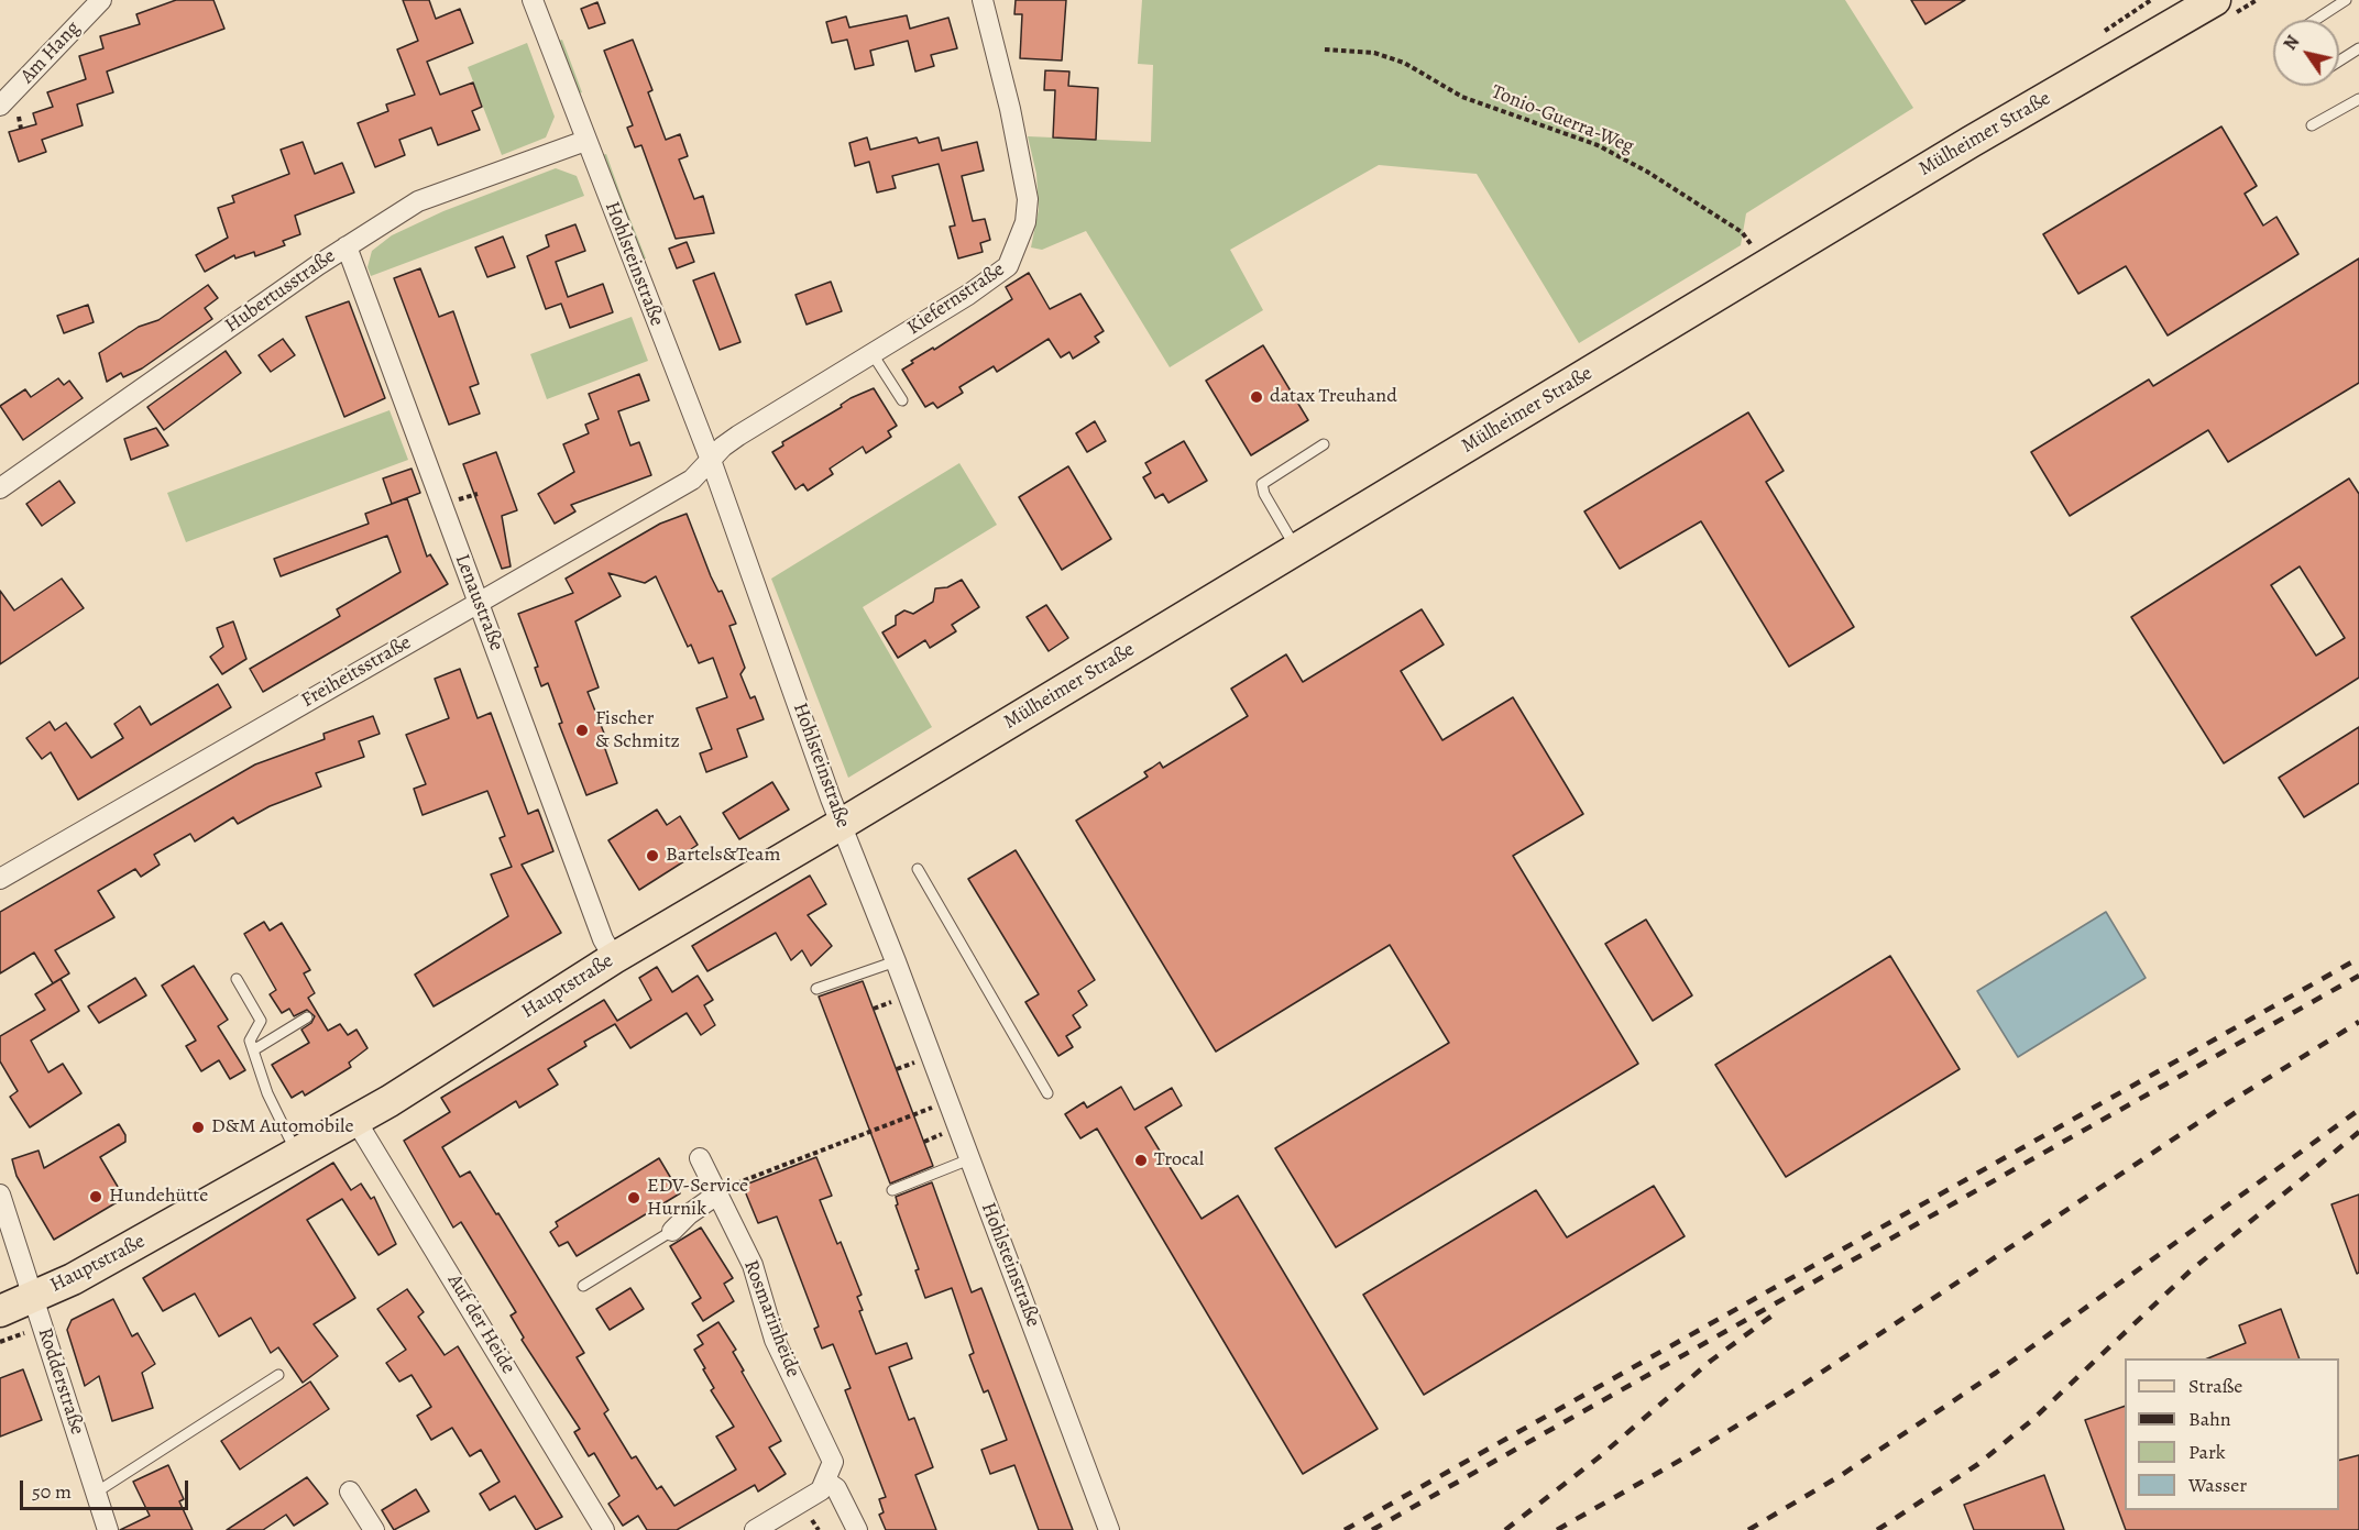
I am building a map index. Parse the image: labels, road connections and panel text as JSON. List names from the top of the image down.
{
  "streets": {
    "main road": ["Mülheimer Straße", "Hauptstraße"],
    "street": [
      "Am Hang",
      "Hohlsteinstraße",
      "Hubertusstraße",
      "Kiefernstraße",
      "Lenaustraße",
      "Freiheitsstraße",
      "Rosmarinheide",
      "Auf der Heide",
      "Rodderstraße"
    ],
    "path": ["Tonio-Guerra-Weg"]
  },
  "crossings": [
    ["Tonio-Guerra-Weg", "Mülheimer Straße"],
    ["Mülheimer Straße", "Hohlsteinstraße"],
    ["Mülheimer Straße", "Hauptstraße"],
    ["Hohlsteinstraße", "Hubertusstraße"],
    ["Hohlsteinstraße", "Kiefernstraße"],
    ["Hohlsteinstraße", "Freiheitsstraße"],
    ["Hohlsteinstraße", "Hauptstraße"],
    ["Hubertusstraße", "Lenaustraße"],
    ["Kiefernstraße", "Freiheitsstraße"],
    ["Lenaustraße", "Freiheitsstraße"],
    ["Lenaustraße", "Hauptstraße"],
    ["Hauptstraße", "Auf der Heide"],
    ["Hauptstraße", "Rodderstraße"]
  ],
  "places": [
    "datax Treuhand",
    "Fischer & Schmitz",
    "Bartels&Team",
    "D&M Automobile",
    "Trocal",
    "Hundehütte",
    "EDV-Service Hurnik"
  ],
  "legend": [
    "Straße",
    "Bahn",
    "Park",
    "Wasser"
  ],
  "scale_bar": "50 m",
  "north": "top left"
}
